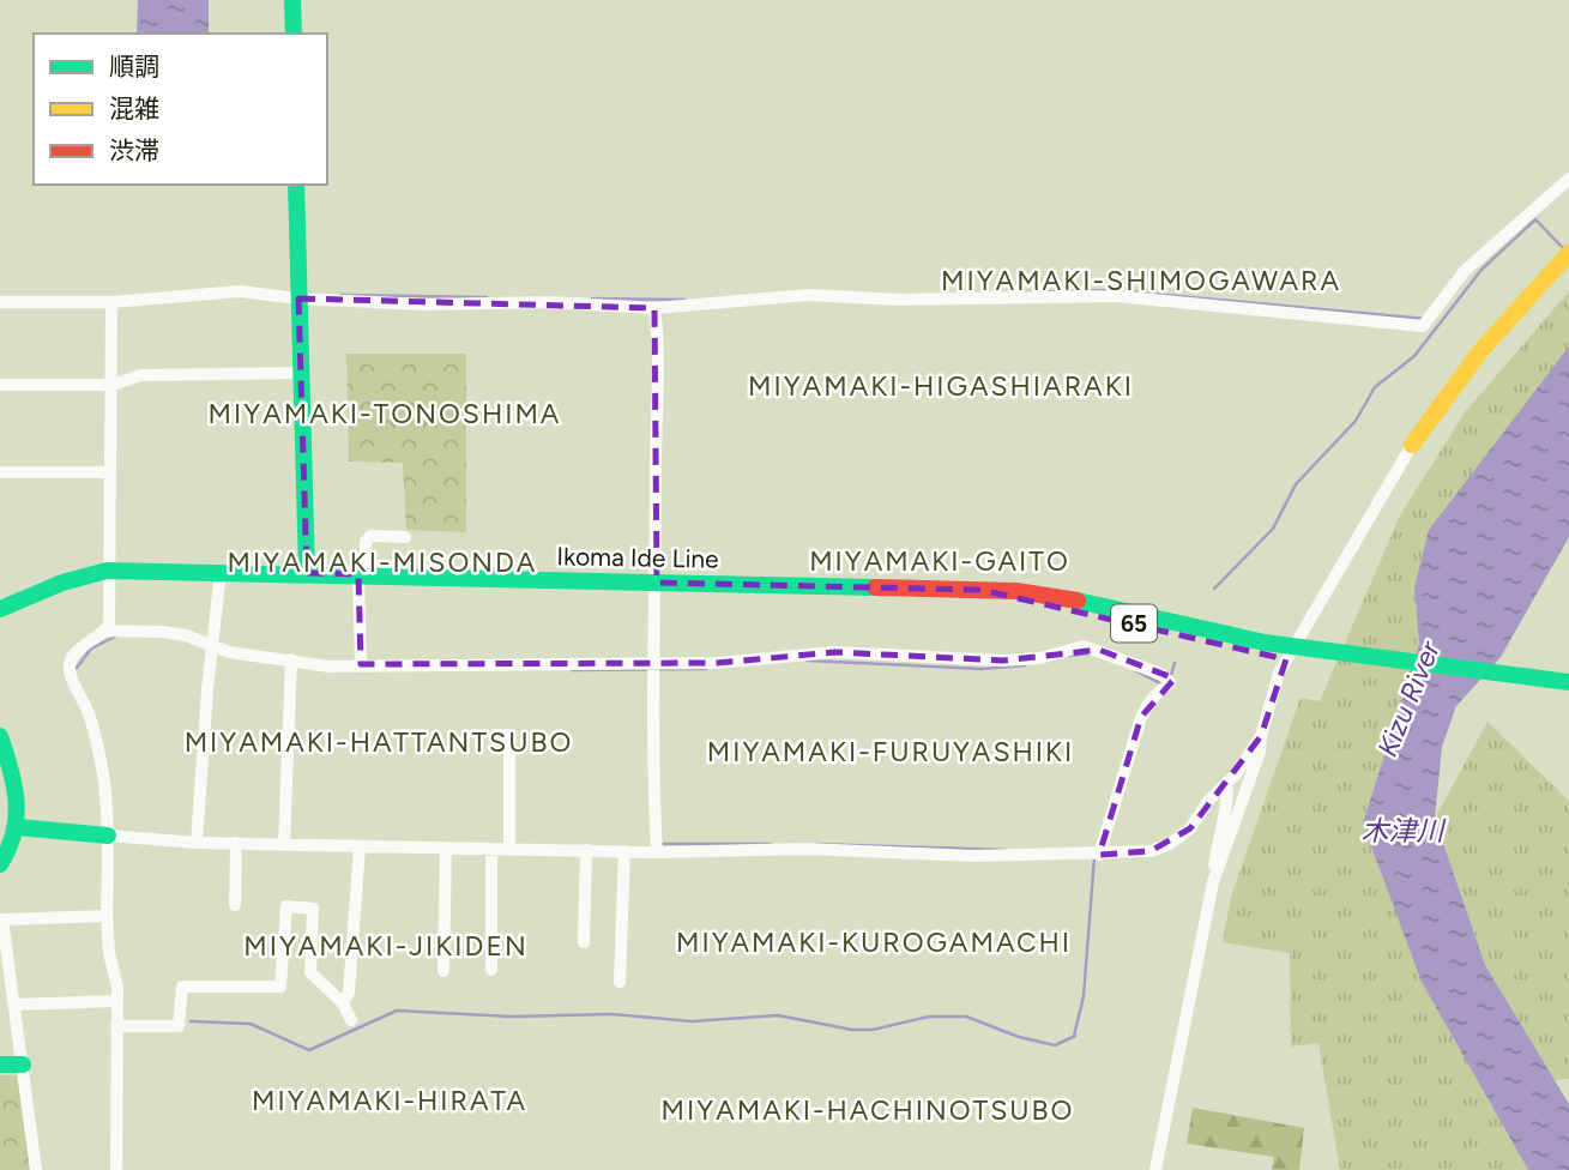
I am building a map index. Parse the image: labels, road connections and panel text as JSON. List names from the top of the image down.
{
  "streets": {
    "main road": ["Ikoma Ide Line", "65"]
  },
  "districts": [
    "MIYAMAKI-SHIMOGAWARA",
    "MIYAMAKI-HIGASHIARAKI",
    "MIYAMAKI-TONOSHIMA",
    "MIYAMAKI-GAITO",
    "MIYAMAKI-MISONDA",
    "MIYAMAKI-HATTANTSUBO",
    "MIYAMAKI-FURUYASHIKI",
    "MIYAMAKI-KUROGAMACHI",
    "MIYAMAKI-JIKIDEN",
    "MIYAMAKI-HIRATA",
    "MIYAMAKI-HACHINOTSUBO"
  ],
  "water": ["Kizu River", "木津川"],
  "legend": ["順調", "混雑", "渋滞"]
}
